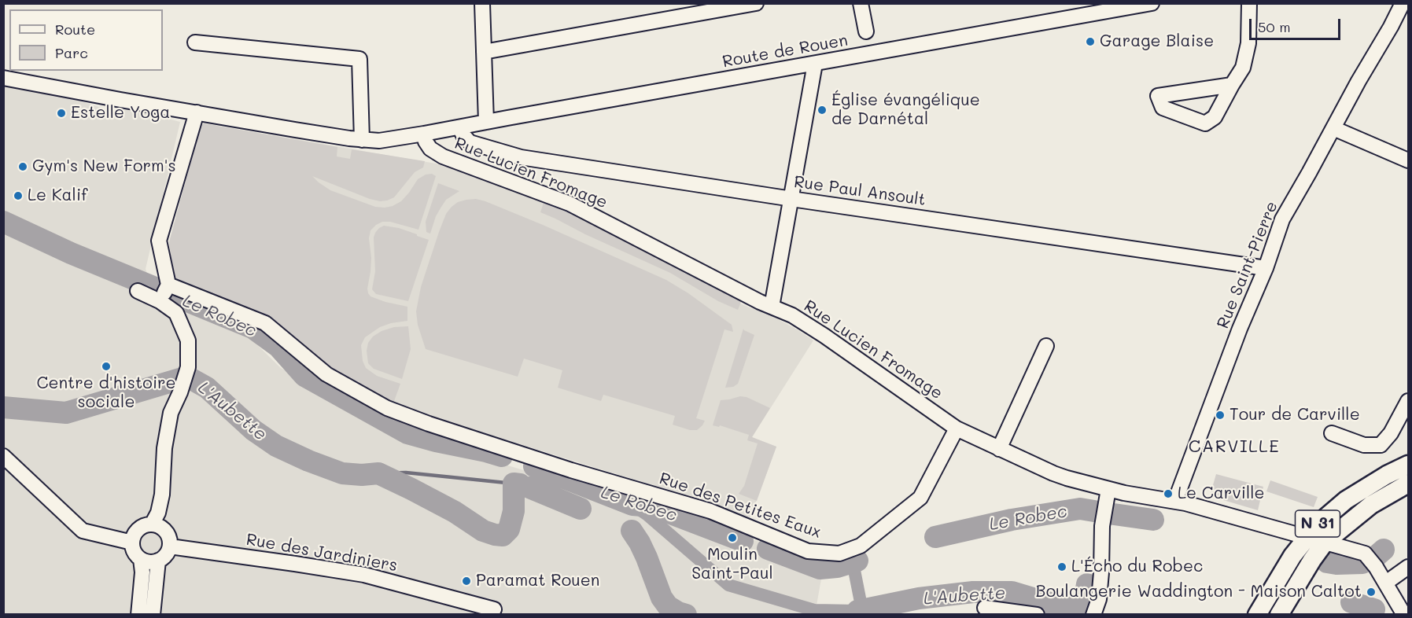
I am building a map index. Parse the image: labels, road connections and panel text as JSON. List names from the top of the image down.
{
  "streets": {
    "main road": ["N 31"],
    "street": [
      "Route de Rouen",
      "Rue Lucien Fromage",
      "Rue Paul Ansoult",
      "Rue Saint-Pierre",
      "Rue des Petites Eaux",
      "Rue des Jardiniers"
    ]
  },
  "crossings": [
    ["Route de Rouen", "Rue Lucien Fromage"],
    ["Route de Rouen", "Rue Paul Ansoult"],
    ["Rue Lucien Fromage", "Rue Saint-Pierre"],
    ["Rue Lucien Fromage", "Rue des Petites Eaux"],
    ["Rue Lucien Fromage", "N 31"],
    ["Rue Paul Ansoult", "Rue Saint-Pierre"]
  ],
  "districts": ["CARVILLE"],
  "water": ["Le Robec", "L'Aubette"],
  "places": [
    "Garage Blaise",
    "Église évangélique de Darnétal",
    "Estelle Yoga",
    "Gym's New Form's",
    "Le Kalif",
    "Centre d'histoire sociale",
    "Tour de Carville",
    "Le Carville",
    "Moulin Saint-Paul",
    "L'Écho du Robec",
    "Paramat Rouen",
    "Boulangerie Waddington - Maison Caltot"
  ],
  "legend": ["Route", "Parc"],
  "scale_bar": "50 m"
}
